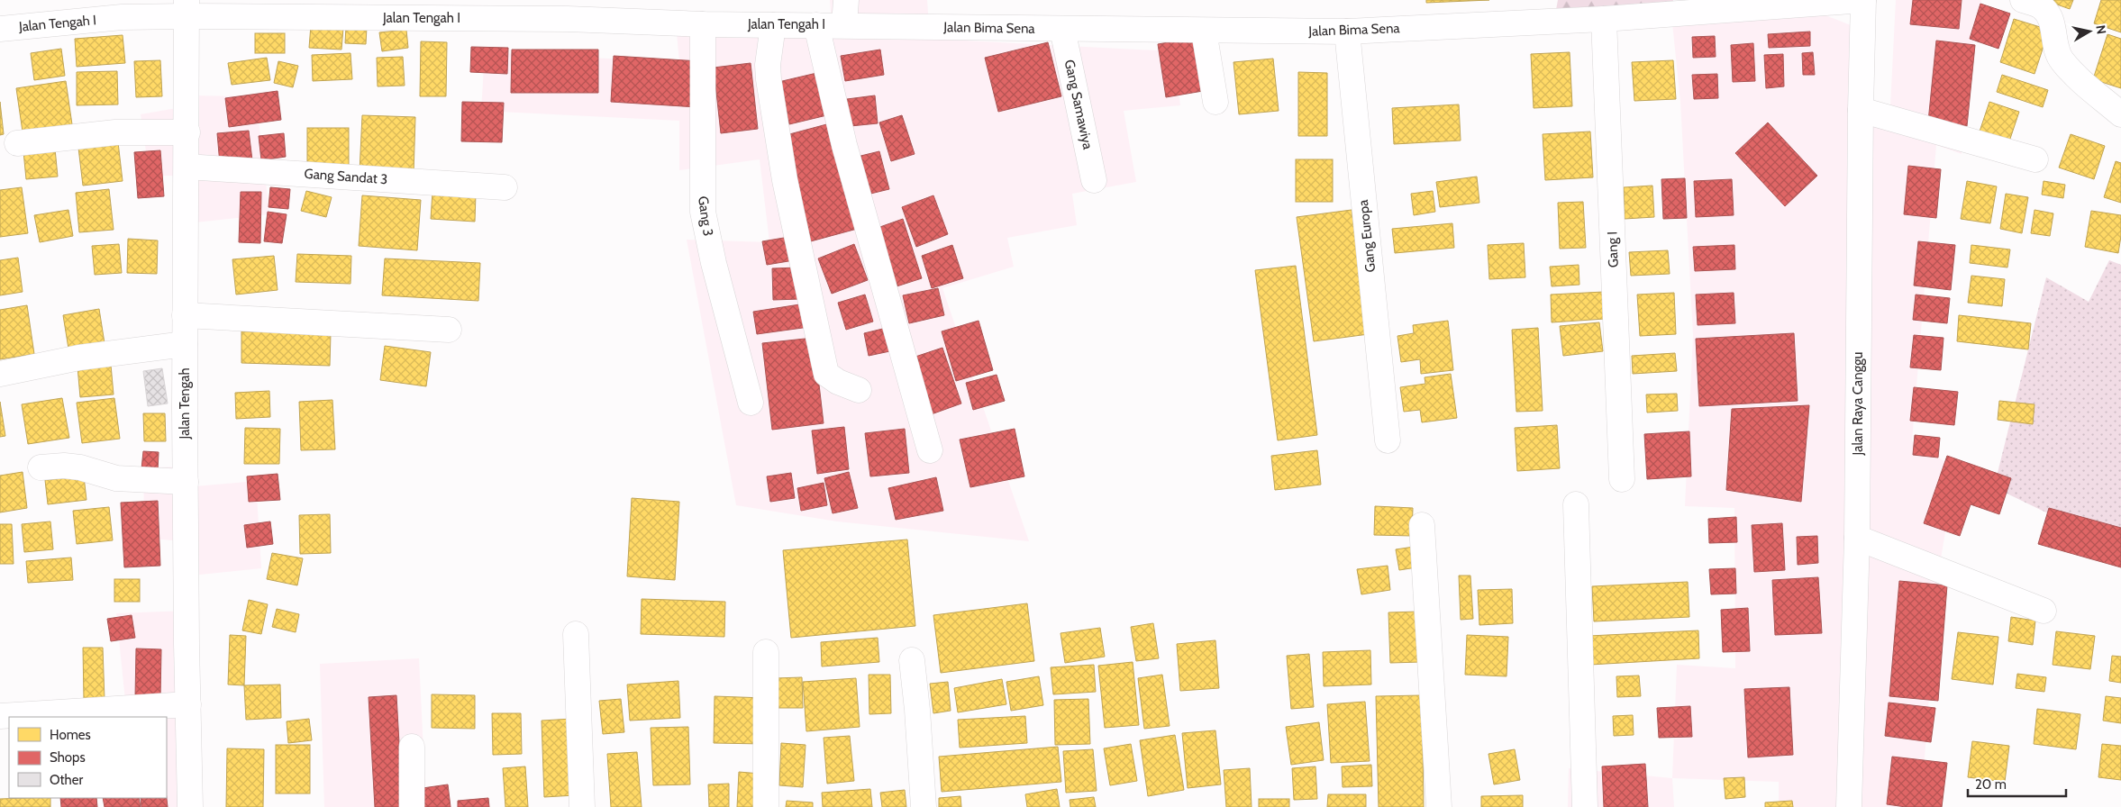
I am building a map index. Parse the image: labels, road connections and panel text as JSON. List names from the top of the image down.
{
  "streets": {
    "street": [
      "Jalan Tengah I",
      "Jalan Bima Sena",
      "Gang Samawiya",
      "Gang Sandat 3",
      "Gang 3",
      "Gang Europa",
      "Gang I",
      "Jalan Tengah",
      "Jalan Raya Canggu"
    ]
  },
  "crossings": [
    ["Jalan Tengah I", "Jalan Bima Sena"],
    ["Jalan Tengah I", "Gang 3"],
    ["Jalan Tengah I", "Jalan Tengah"],
    ["Jalan Bima Sena", "Gang Samawiya"],
    ["Jalan Bima Sena", "Gang Europa"],
    ["Jalan Bima Sena", "Gang I"],
    ["Jalan Bima Sena", "Jalan Raya Canggu"],
    ["Gang Sandat 3", "Jalan Tengah"]
  ],
  "legend": ["Homes", "Shops", "Other"],
  "scale_bar": "20 m",
  "north": "right"
}
